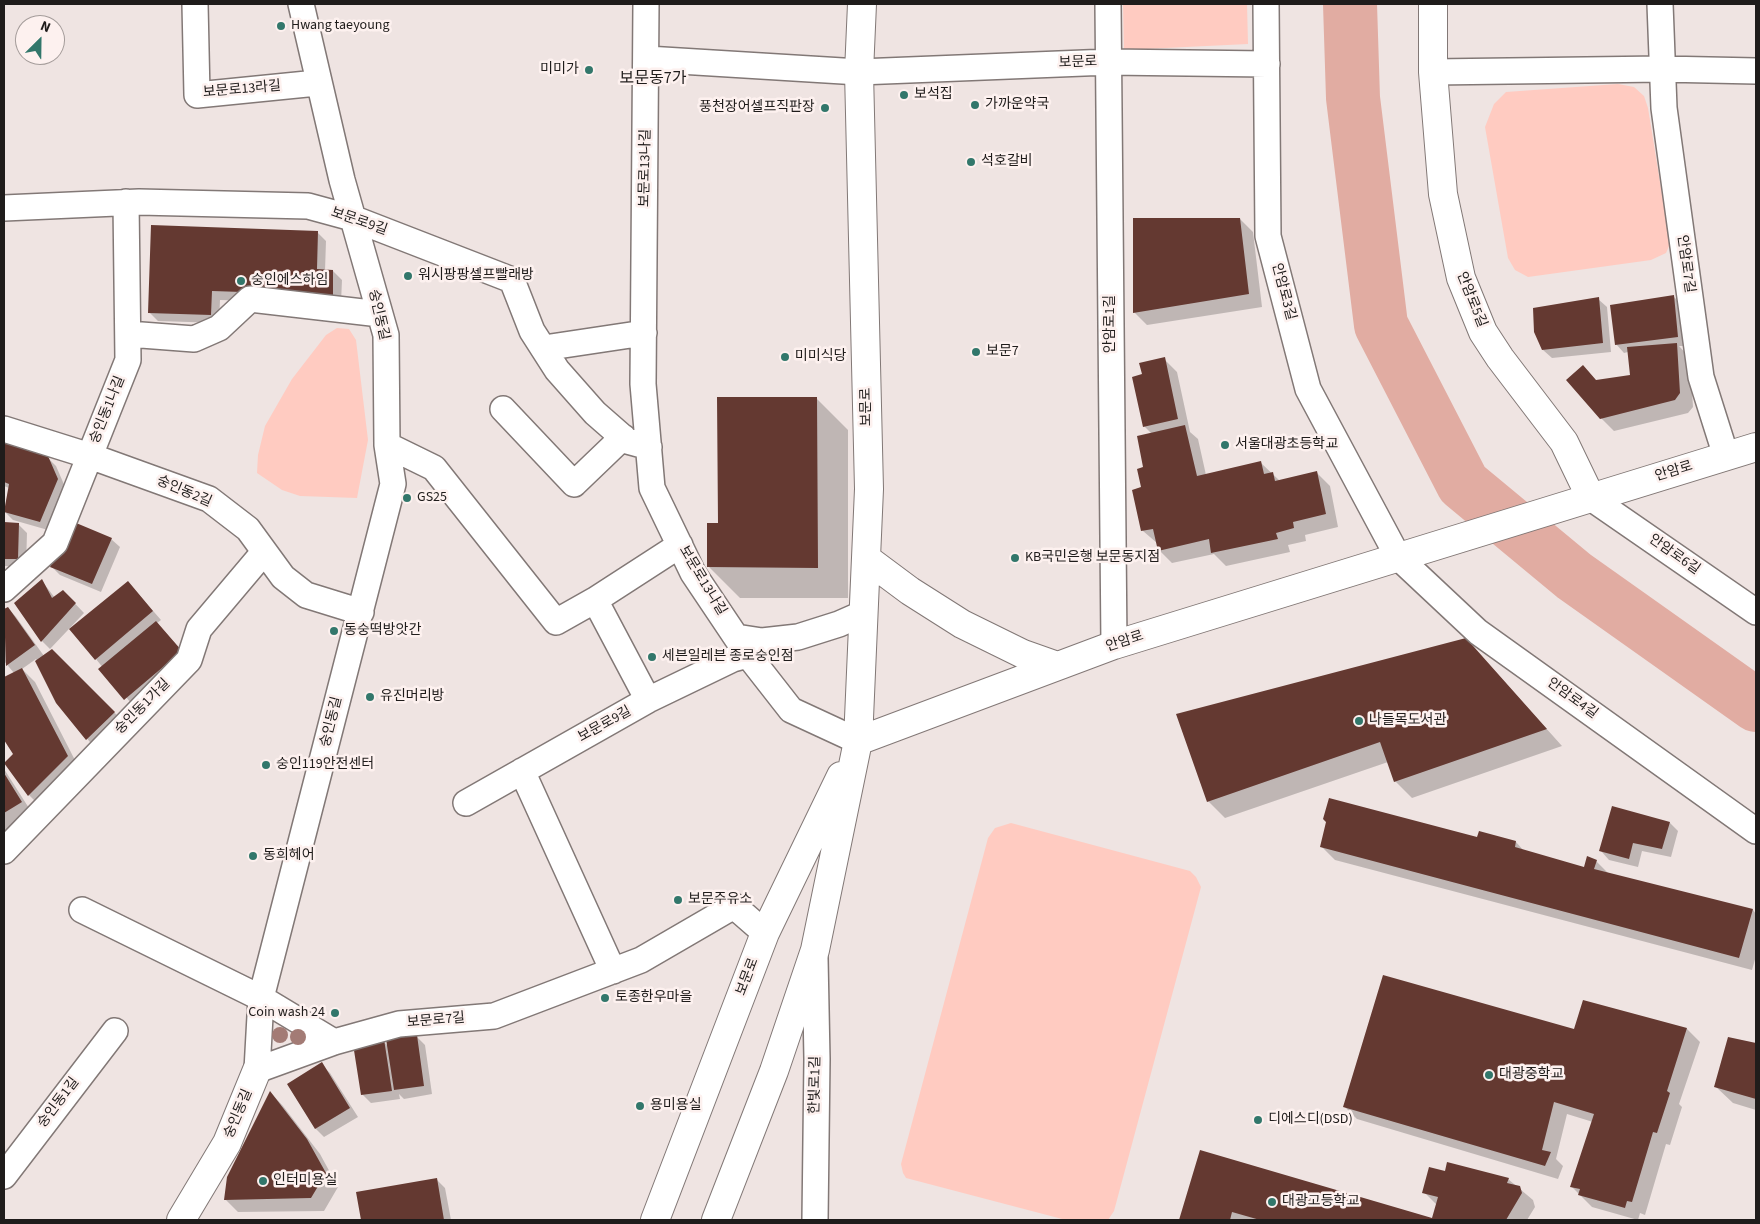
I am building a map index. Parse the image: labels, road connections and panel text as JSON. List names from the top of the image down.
{
  "streets": {
    "main road": [
      "보문로",
      "안암로5길",
      "숭인동길",
      "안암로"
    ],
    "street": [
      "보문로13라길",
      "보문로13나길",
      "보문로9길",
      "안암로7길",
      "안암로3길",
      "안암로1길",
      "숭인동1나길",
      "숭인동2길",
      "안암로6길",
      "안암로4길",
      "숭인동1가길",
      "보문로7길",
      "한빛로1길",
      "숭인동1길"
    ]
  },
  "crossings": [
    ["보문로", "보문로13나길"],
    ["보문로", "안암로3길"],
    ["보문로", "안암로1길"],
    ["보문로", "안암로"],
    ["보문로", "보문로7길"],
    ["보문로", "한빛로1길"],
    ["보문로13나길", "보문로9길"],
    ["보문로13나길", "안암로"],
    ["보문로9길", "숭인동길"],
    ["보문로9길", "숭인동1나길"],
    ["안암로7길", "안암로"],
    ["안암로3길", "안암로"],
    ["안암로3길", "안암로4길"],
    ["안암로5길", "안암로"],
    ["안암로5길", "안암로6길"],
    ["숭인동길", "숭인동2길"],
    ["숭인동길", "보문로7길"],
    ["안암로1길", "안암로"],
    ["숭인동1나길", "숭인동2길"],
    ["안암로", "안암로6길"],
    ["안암로", "안암로4길"],
    ["숭인동2길", "숭인동1가길"]
  ],
  "districts": ["보문동7가"],
  "places": [
    "Hwang taeyoung",
    "미미가",
    "보석집",
    "가까운약국",
    "풍천장어셀프직판장",
    "석호갈비",
    "워시팡팡셀프빨래방",
    "숭인에스하임",
    "보문7",
    "미미식당",
    "서울대광초등학교",
    "GS25",
    "KB국민은행 보문동지점",
    "동숭떡방앗간",
    "세븐일레븐 종로숭인점",
    "유진머리방",
    "나들목도서관",
    "숭인119안전센터",
    "동희헤어",
    "보문주유소",
    "토종한우마을",
    "Coin wash 24",
    "대광중학교",
    "용미용실",
    "디에스디(DSD)",
    "인터미용실",
    "대광고등학교"
  ],
  "north": "top right"
}
